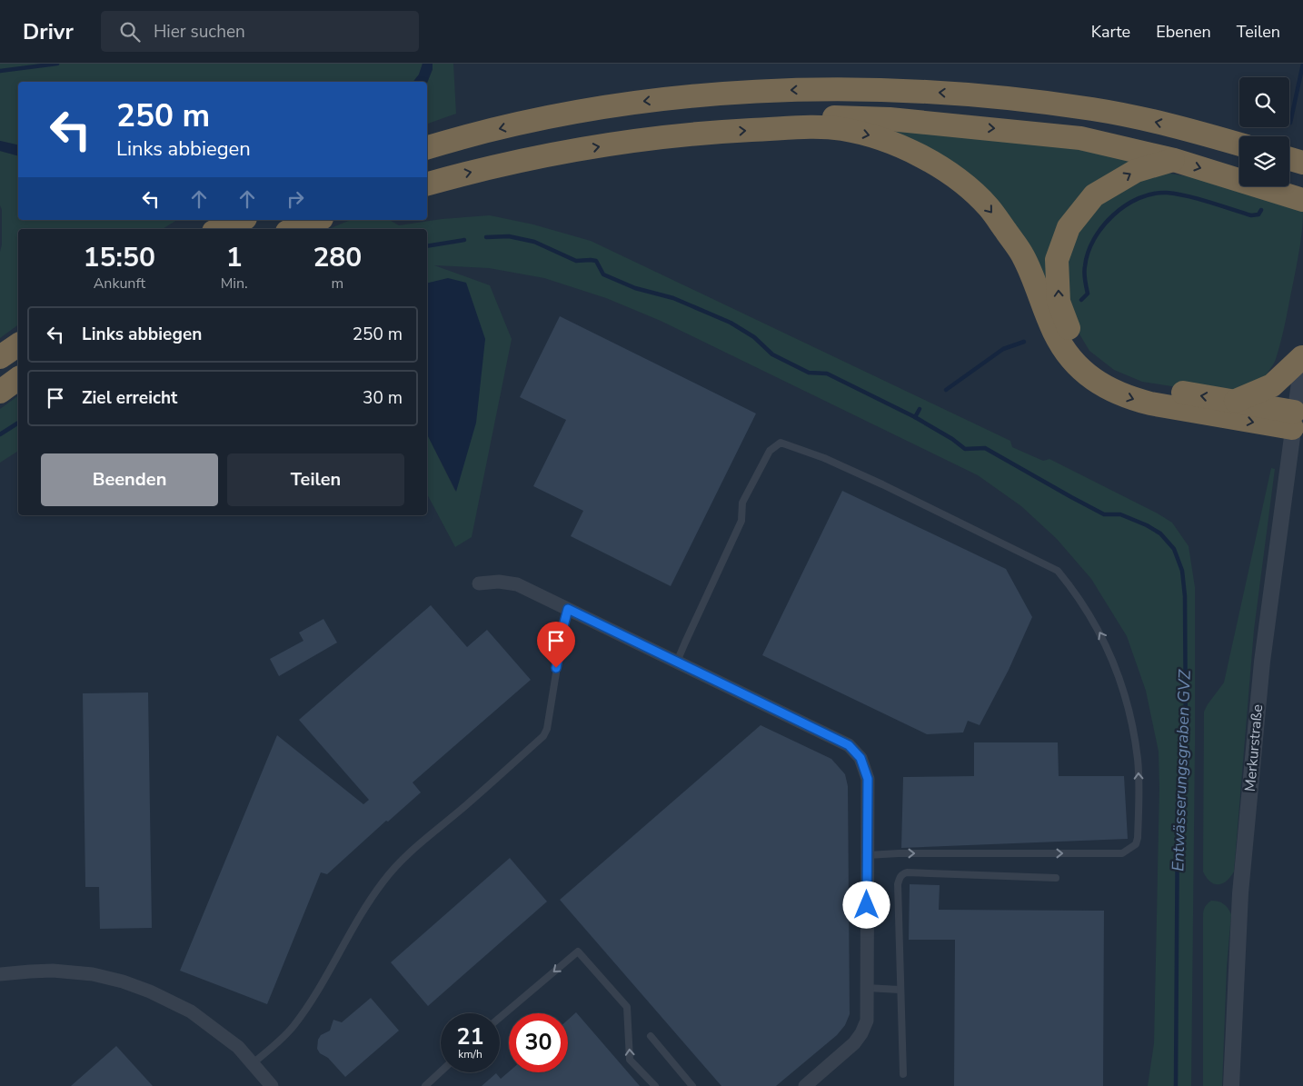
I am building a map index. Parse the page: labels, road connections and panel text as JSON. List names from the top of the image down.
{
  "streets": {
    "street": ["Merkurstraße"]
  },
  "water": ["Entwässerungsgraben GVZ"],
  "page": {
    "header": "Drivr",
    "search": "Hier suchen",
    "nav": ["Karte", "Ebenen", "Teilen"],
    "turn": ["250 m", "Links abbiegen"],
    "eta": [
      "15:50",
      "Ankunft",
      "1",
      "Min.",
      "280",
      "m"
    ],
    "list": [
      {
        "name": "Links abbiegen",
        "value": "250 m"
      },
      {
        "name": "Ziel erreicht",
        "value": "30 m"
      }
    ],
    "buttons": ["Beenden", "Teilen"],
    "speed": "21 km/h",
    "limit": "30"
  }
}
